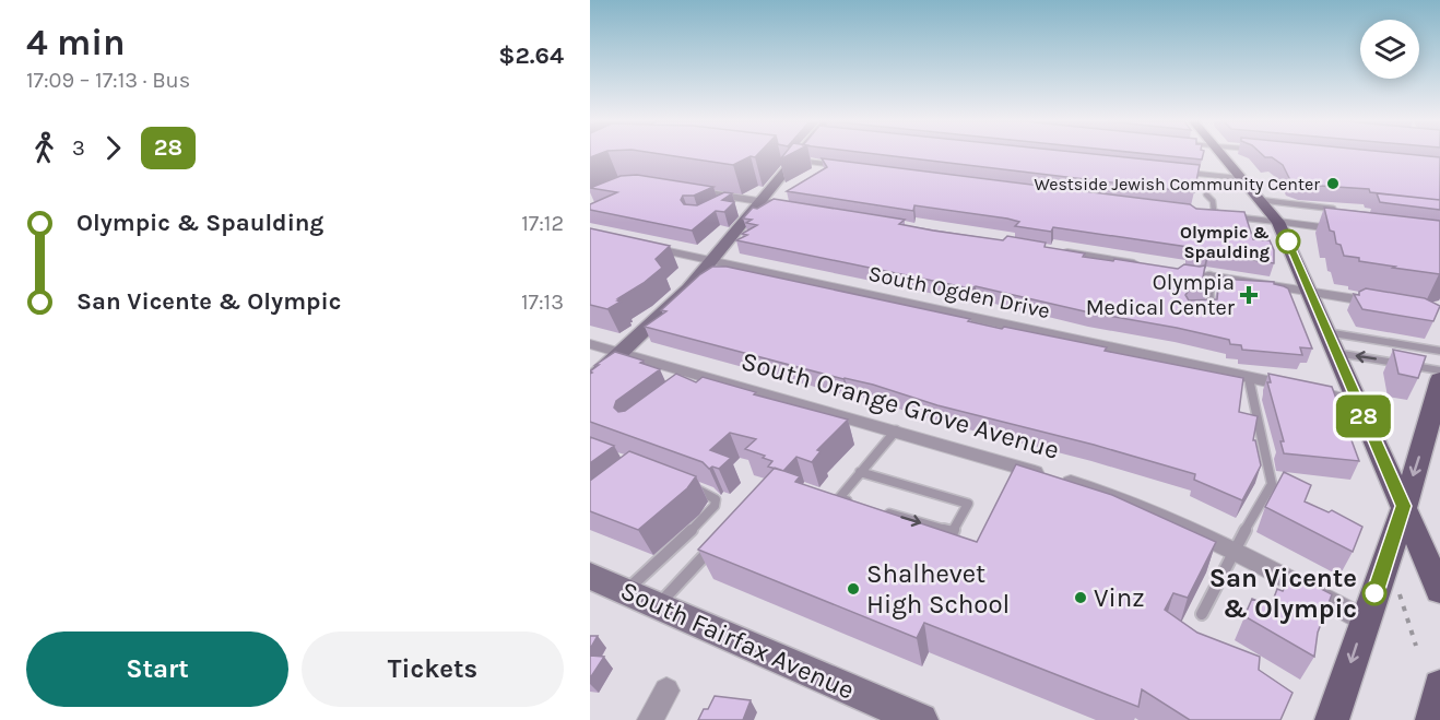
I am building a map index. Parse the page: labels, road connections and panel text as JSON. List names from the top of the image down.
{
  "streets": {
    "street": ["South Ogden Drive", "South Orange Grove Avenue", "South Fairfax Avenue"]
  },
  "places": {
    "other": [
      "Westside Jewish Community Center",
      "Olympic & Spaulding",
      "Shalhevet High School",
      "San Vicente & Olympic",
      "Vinz"
    ],
    "health": ["Olympia Medical Center"]
  },
  "lines": ["bus line 28"],
  "page": {
    "heading": ["4 min", "17:09 – 17:13 · Bus", "$2.64"],
    "on_map": "28",
    "legs": ["3", "28"],
    "list": [
      {
        "name": "Olympic & Spaulding",
        "value": "17:12"
      },
      {
        "name": "San Vicente & Olympic",
        "value": "17:13"
      }
    ],
    "buttons": ["Start", "Tickets"]
  }
}
